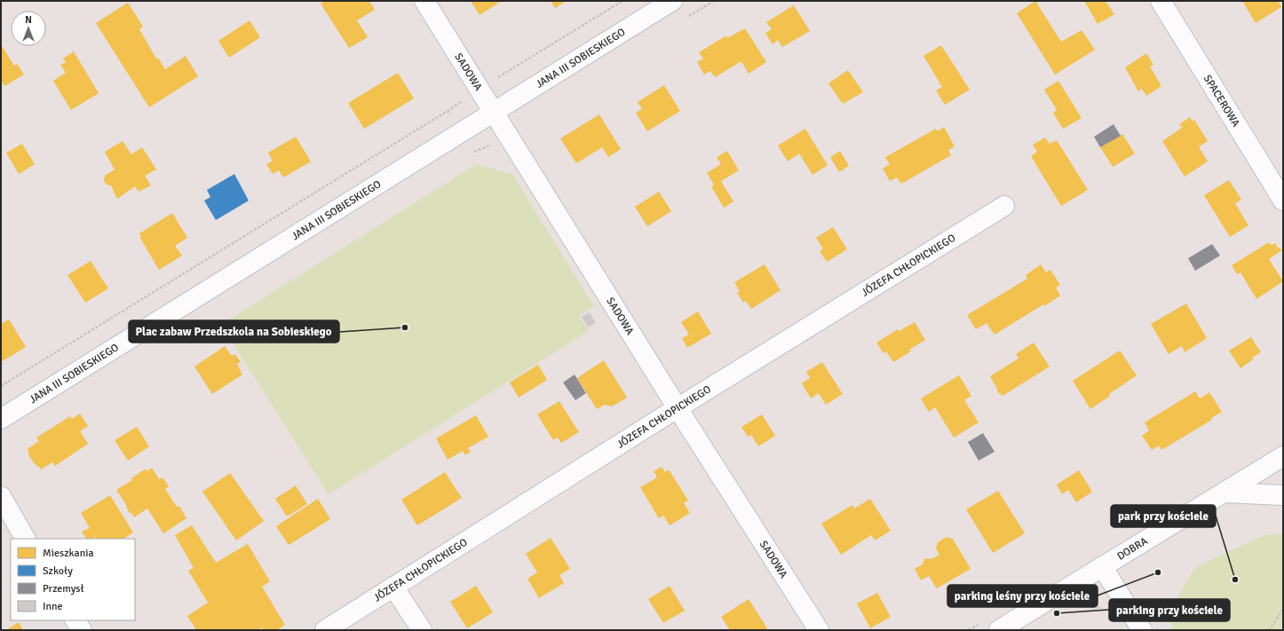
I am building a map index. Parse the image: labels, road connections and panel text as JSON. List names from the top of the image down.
{
  "streets": {
    "street": [
      "JANA III SOBIESKIEGO",
      "SADOWA",
      "SPACEROWA",
      "JÓZEFA CHŁOPICKIEGO",
      "DOBRA"
    ]
  },
  "crossings": [
    ["JANA III SOBIESKIEGO", "SADOWA"],
    ["SADOWA", "JÓZEFA CHŁOPICKIEGO"]
  ],
  "places": [
    "Plac zabaw Przedszkola na Sobieskiego",
    "parking leśny przy kościele",
    "park przy kościele",
    "parking przy kościele"
  ],
  "legend": [
    "Mieszkania",
    "Szkoły",
    "Przemysł",
    "Inne"
  ],
  "north": "top"
}
